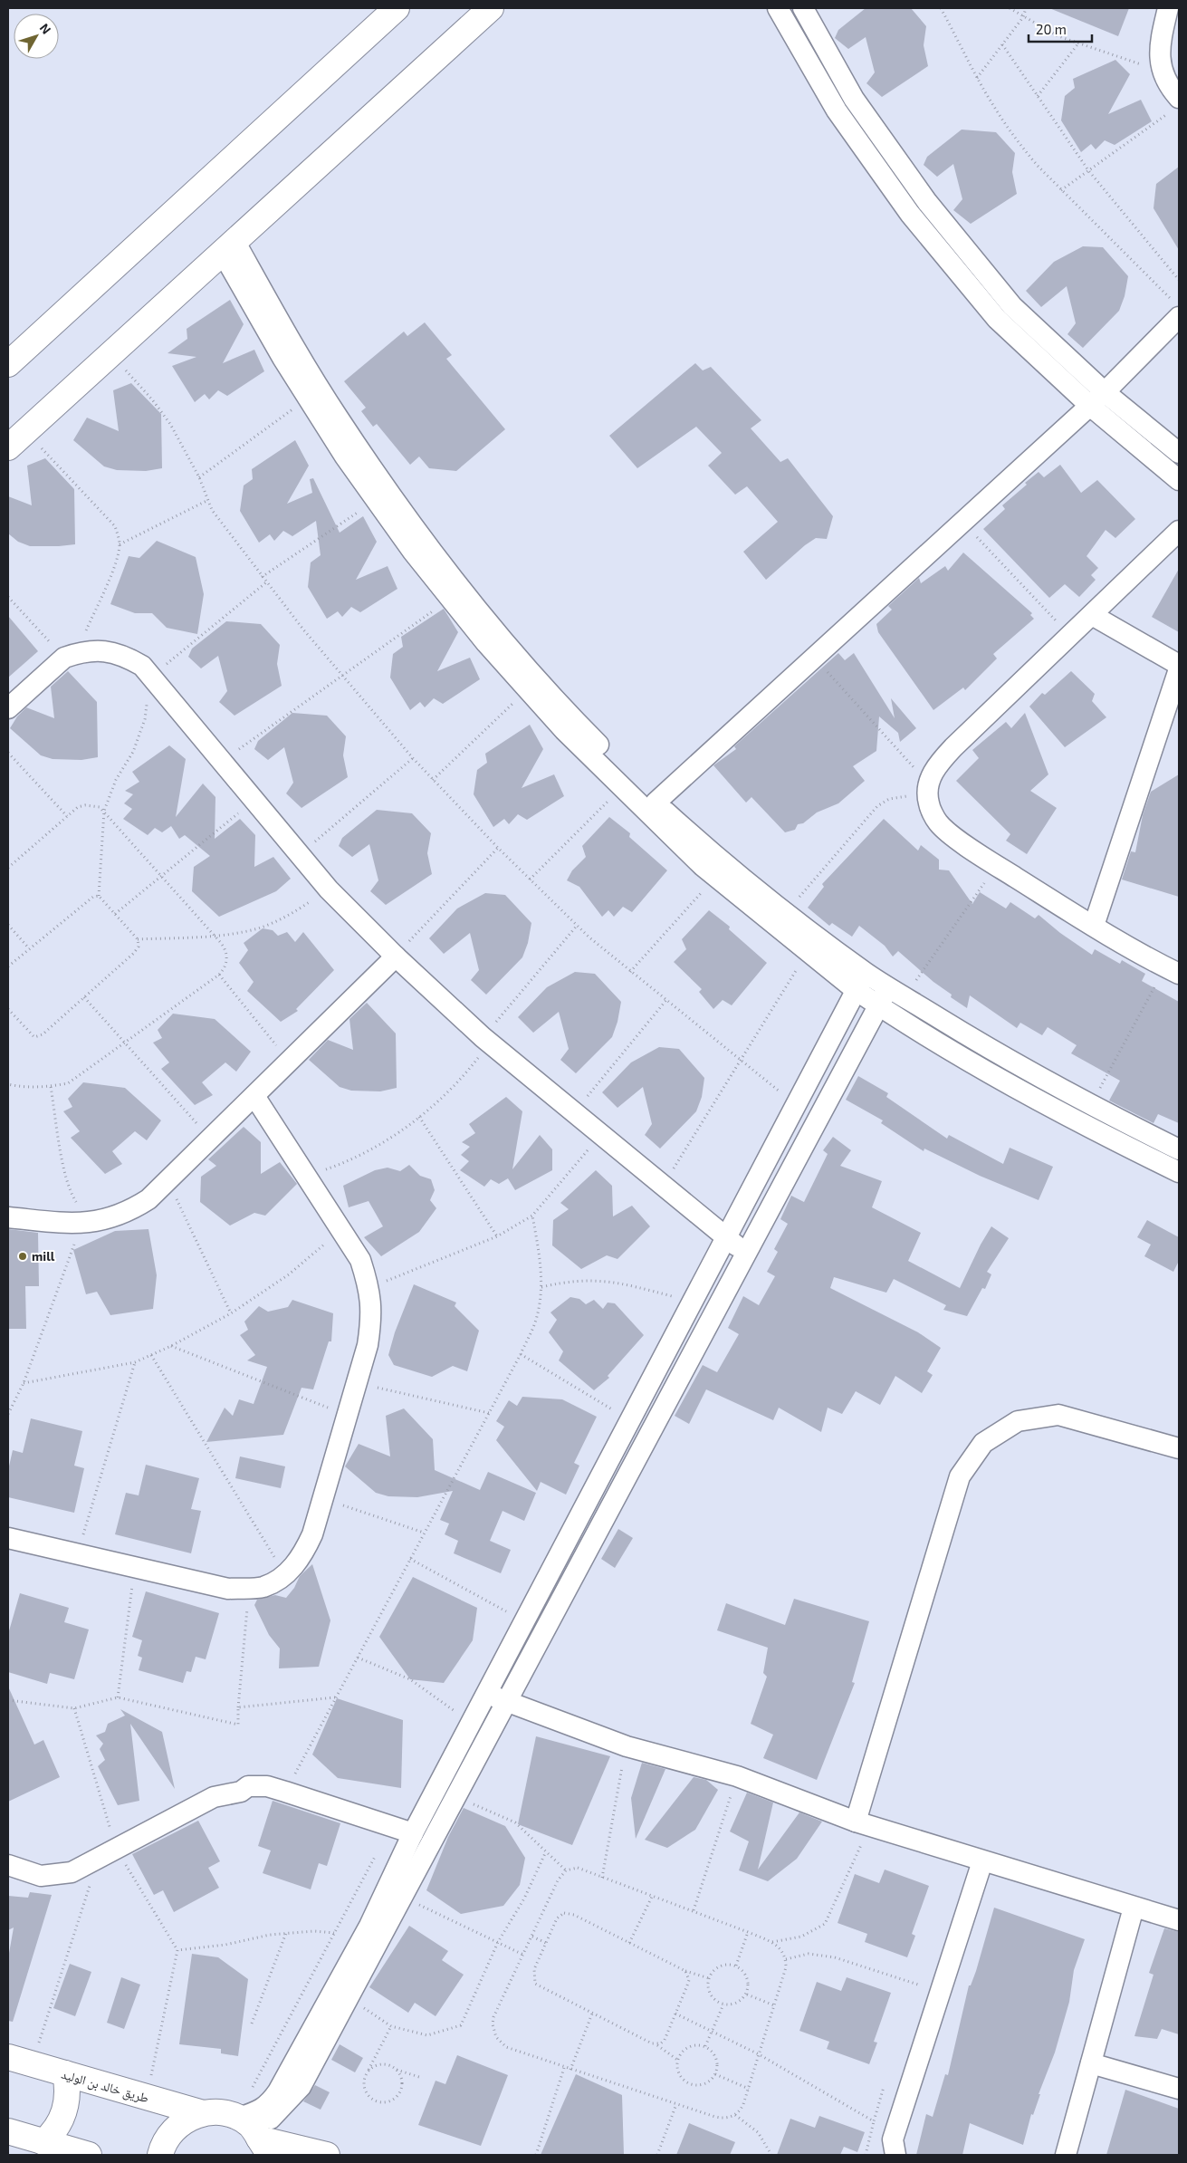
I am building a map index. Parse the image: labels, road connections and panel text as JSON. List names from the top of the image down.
{
  "streets": {
    "street": ["طريق خالد بن الوليد"]
  },
  "places": ["mill"],
  "scale_bar": "20 m",
  "north": "top right"
}
